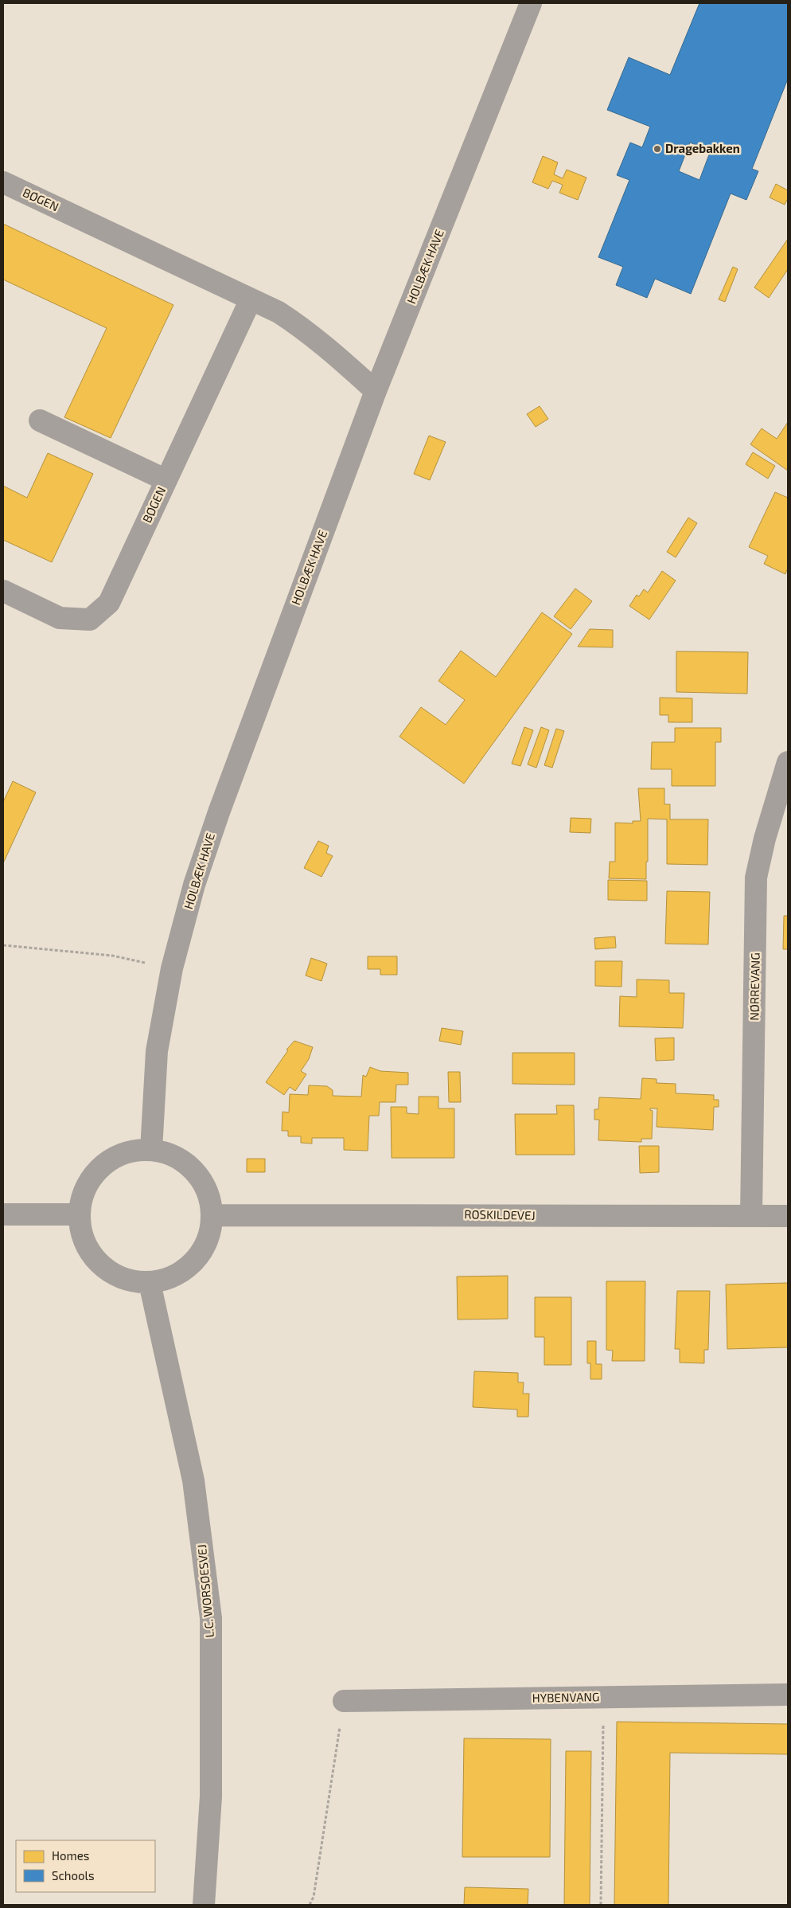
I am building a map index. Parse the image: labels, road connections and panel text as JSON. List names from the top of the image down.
{
  "streets": {
    "street": [
      "BØGEN",
      "HOLBÆK HAVE",
      "NØRREVANG",
      "ROSKILDEVEJ",
      "L.C. WORSØESVEJ",
      "HYBENVANG"
    ]
  },
  "crossings": [
    ["BØGEN", "HOLBÆK HAVE"],
    ["HOLBÆK HAVE", "ROSKILDEVEJ"],
    ["HOLBÆK HAVE", "L.C. WORSØESVEJ"],
    ["NØRREVANG", "ROSKILDEVEJ"],
    ["ROSKILDEVEJ", "L.C. WORSØESVEJ"]
  ],
  "places": ["Dragebakken"],
  "legend": ["Homes", "Schools"]
}
